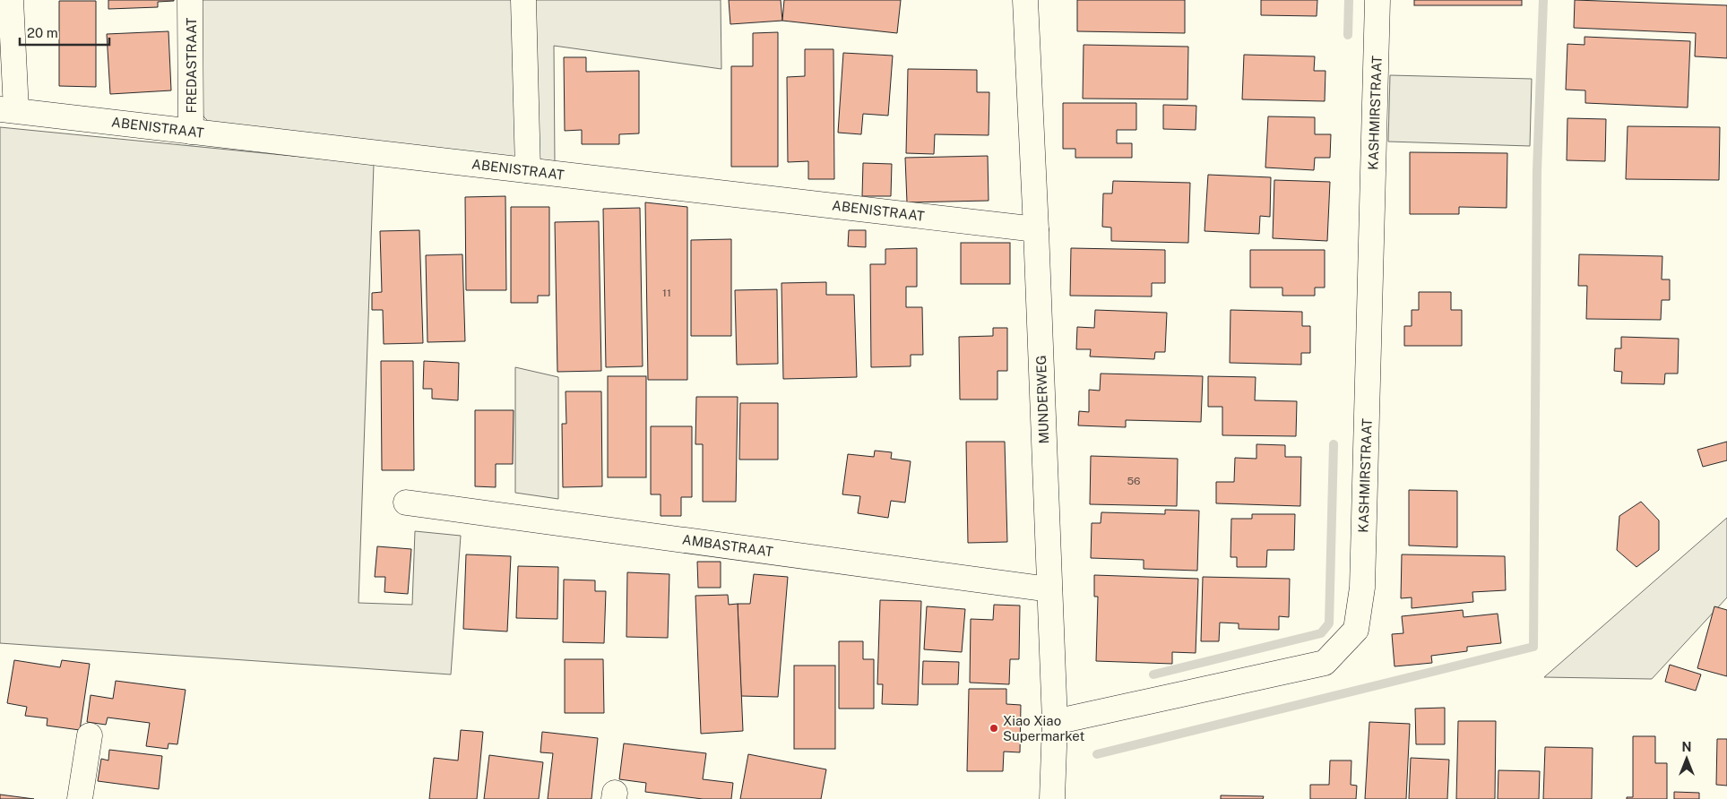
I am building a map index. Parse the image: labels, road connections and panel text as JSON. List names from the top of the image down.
{
  "streets": {
    "street": [
      "FREDASTRAAT",
      "KASHMIRSTRAAT",
      "ABENISTRAAT",
      "MUNDERWEG",
      "AMBASTRAAT"
    ]
  },
  "crossings": [
    ["FREDASTRAAT", "ABENISTRAAT"],
    ["KASHMIRSTRAAT", "MUNDERWEG"],
    ["ABENISTRAAT", "MUNDERWEG"],
    ["MUNDERWEG", "AMBASTRAAT"]
  ],
  "places": ["Xiao Xiao Supermarket"],
  "house_numbers": ["11", "56"],
  "scale_bar": "20 m",
  "north": "top"
}
